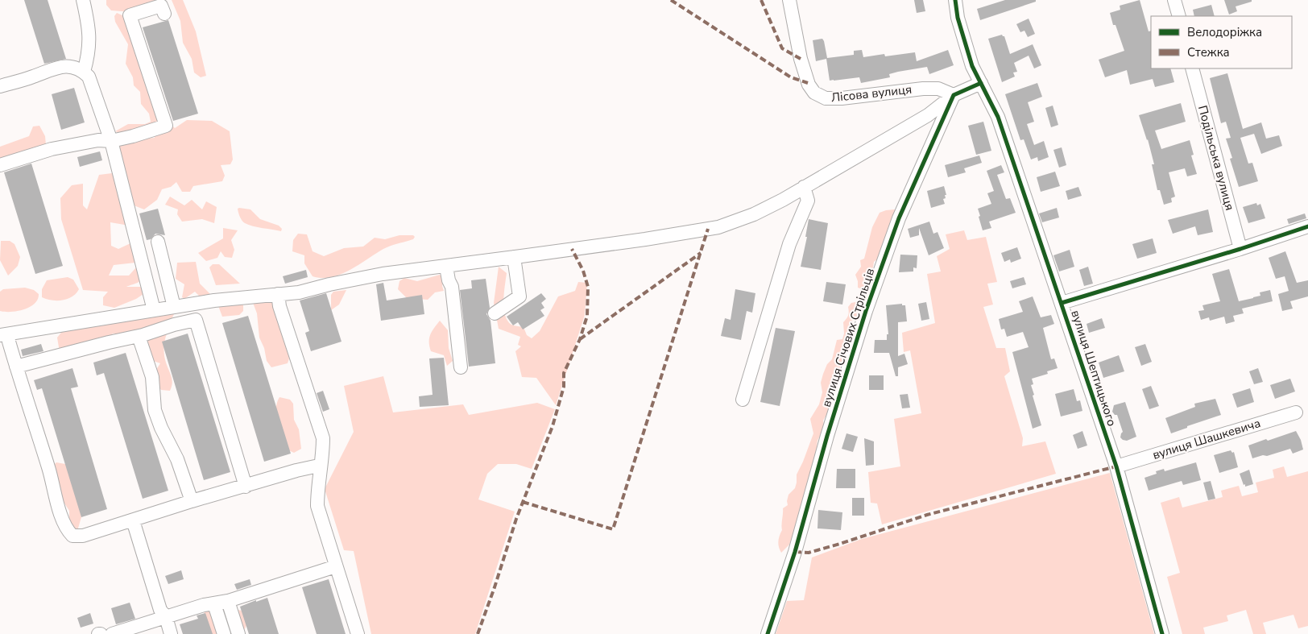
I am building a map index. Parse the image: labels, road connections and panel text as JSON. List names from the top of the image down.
{
  "streets": {
    "street": [
      "Лісова вулиця",
      "Подільська вулиця",
      "вулиця Січових Стрільців",
      "вулиця Шептицького",
      "вулиця Шашкевича"
    ]
  },
  "crossings": [
    ["Лісова вулиця", "вулиця Січових Стрільців"],
    ["вулиця Шептицького", "вулиця Шашкевича"]
  ],
  "legend": ["Велодоріжка", "Стежка"]
}
